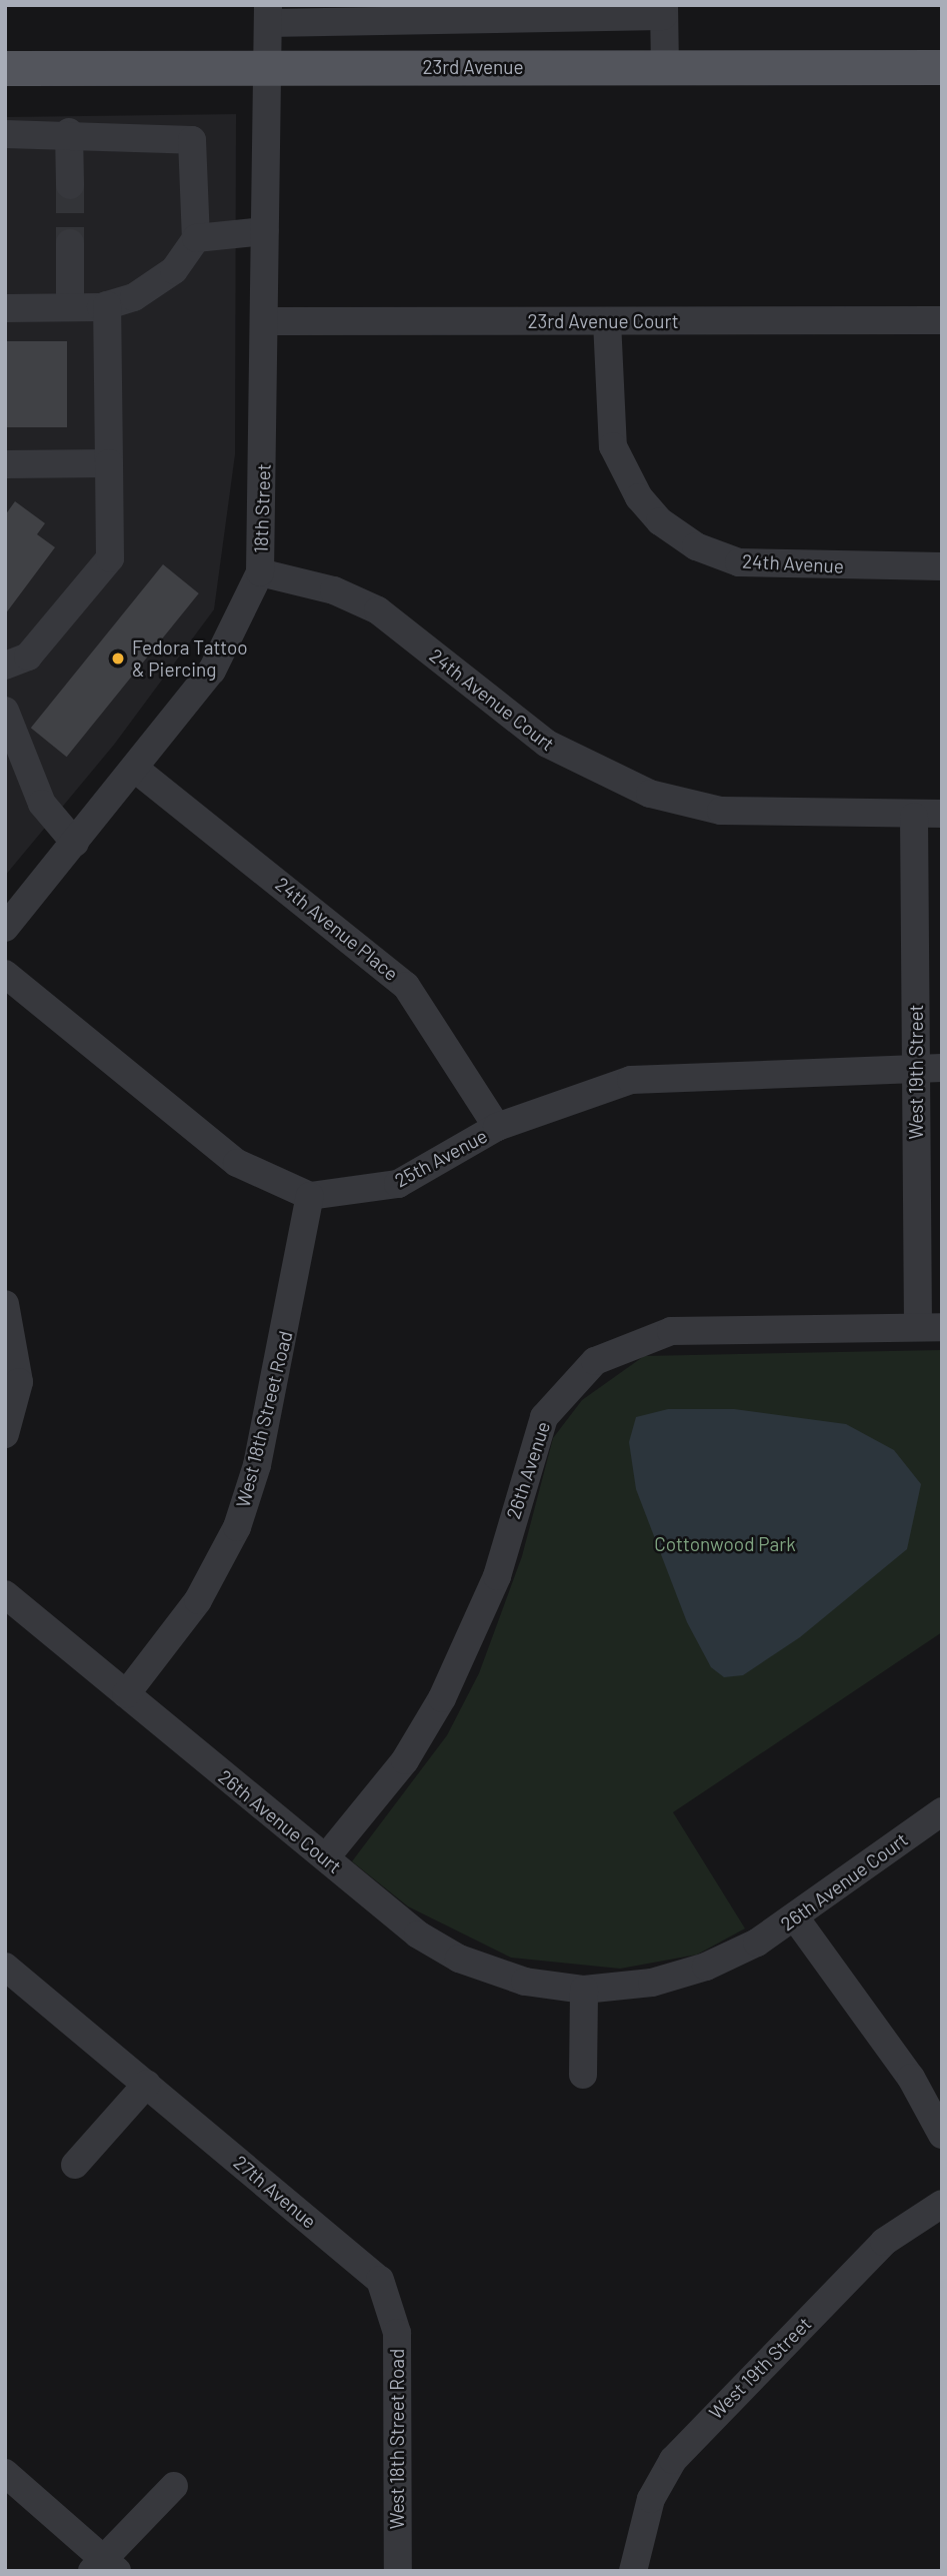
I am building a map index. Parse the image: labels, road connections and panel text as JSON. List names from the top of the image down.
{
  "streets": {
    "main road": ["23rd Avenue"],
    "street": [
      "23rd Avenue Court",
      "18th Street",
      "24th Avenue",
      "24th Avenue Court",
      "24th Avenue Place",
      "West 19th Street",
      "25th Avenue",
      "West 18th Street Road",
      "26th Avenue",
      "26th Avenue Court",
      "27th Avenue"
    ]
  },
  "crossings": [
    ["23rd Avenue", "18th Street"],
    ["23rd Avenue Court", "18th Street"],
    ["23rd Avenue Court", "24th Avenue"],
    ["18th Street", "24th Avenue Court"],
    ["18th Street", "24th Avenue Place"],
    ["24th Avenue Court", "West 19th Street"],
    ["24th Avenue Place", "25th Avenue"],
    ["West 19th Street", "25th Avenue"],
    ["West 19th Street", "26th Avenue"],
    ["25th Avenue", "West 18th Street Road"],
    ["West 18th Street Road", "26th Avenue Court"],
    ["West 18th Street Road", "27th Avenue"],
    ["26th Avenue", "26th Avenue Court"]
  ],
  "parks": ["Cottonwood Park"],
  "places": ["Fedora Tattoo & Piercing"]
}
